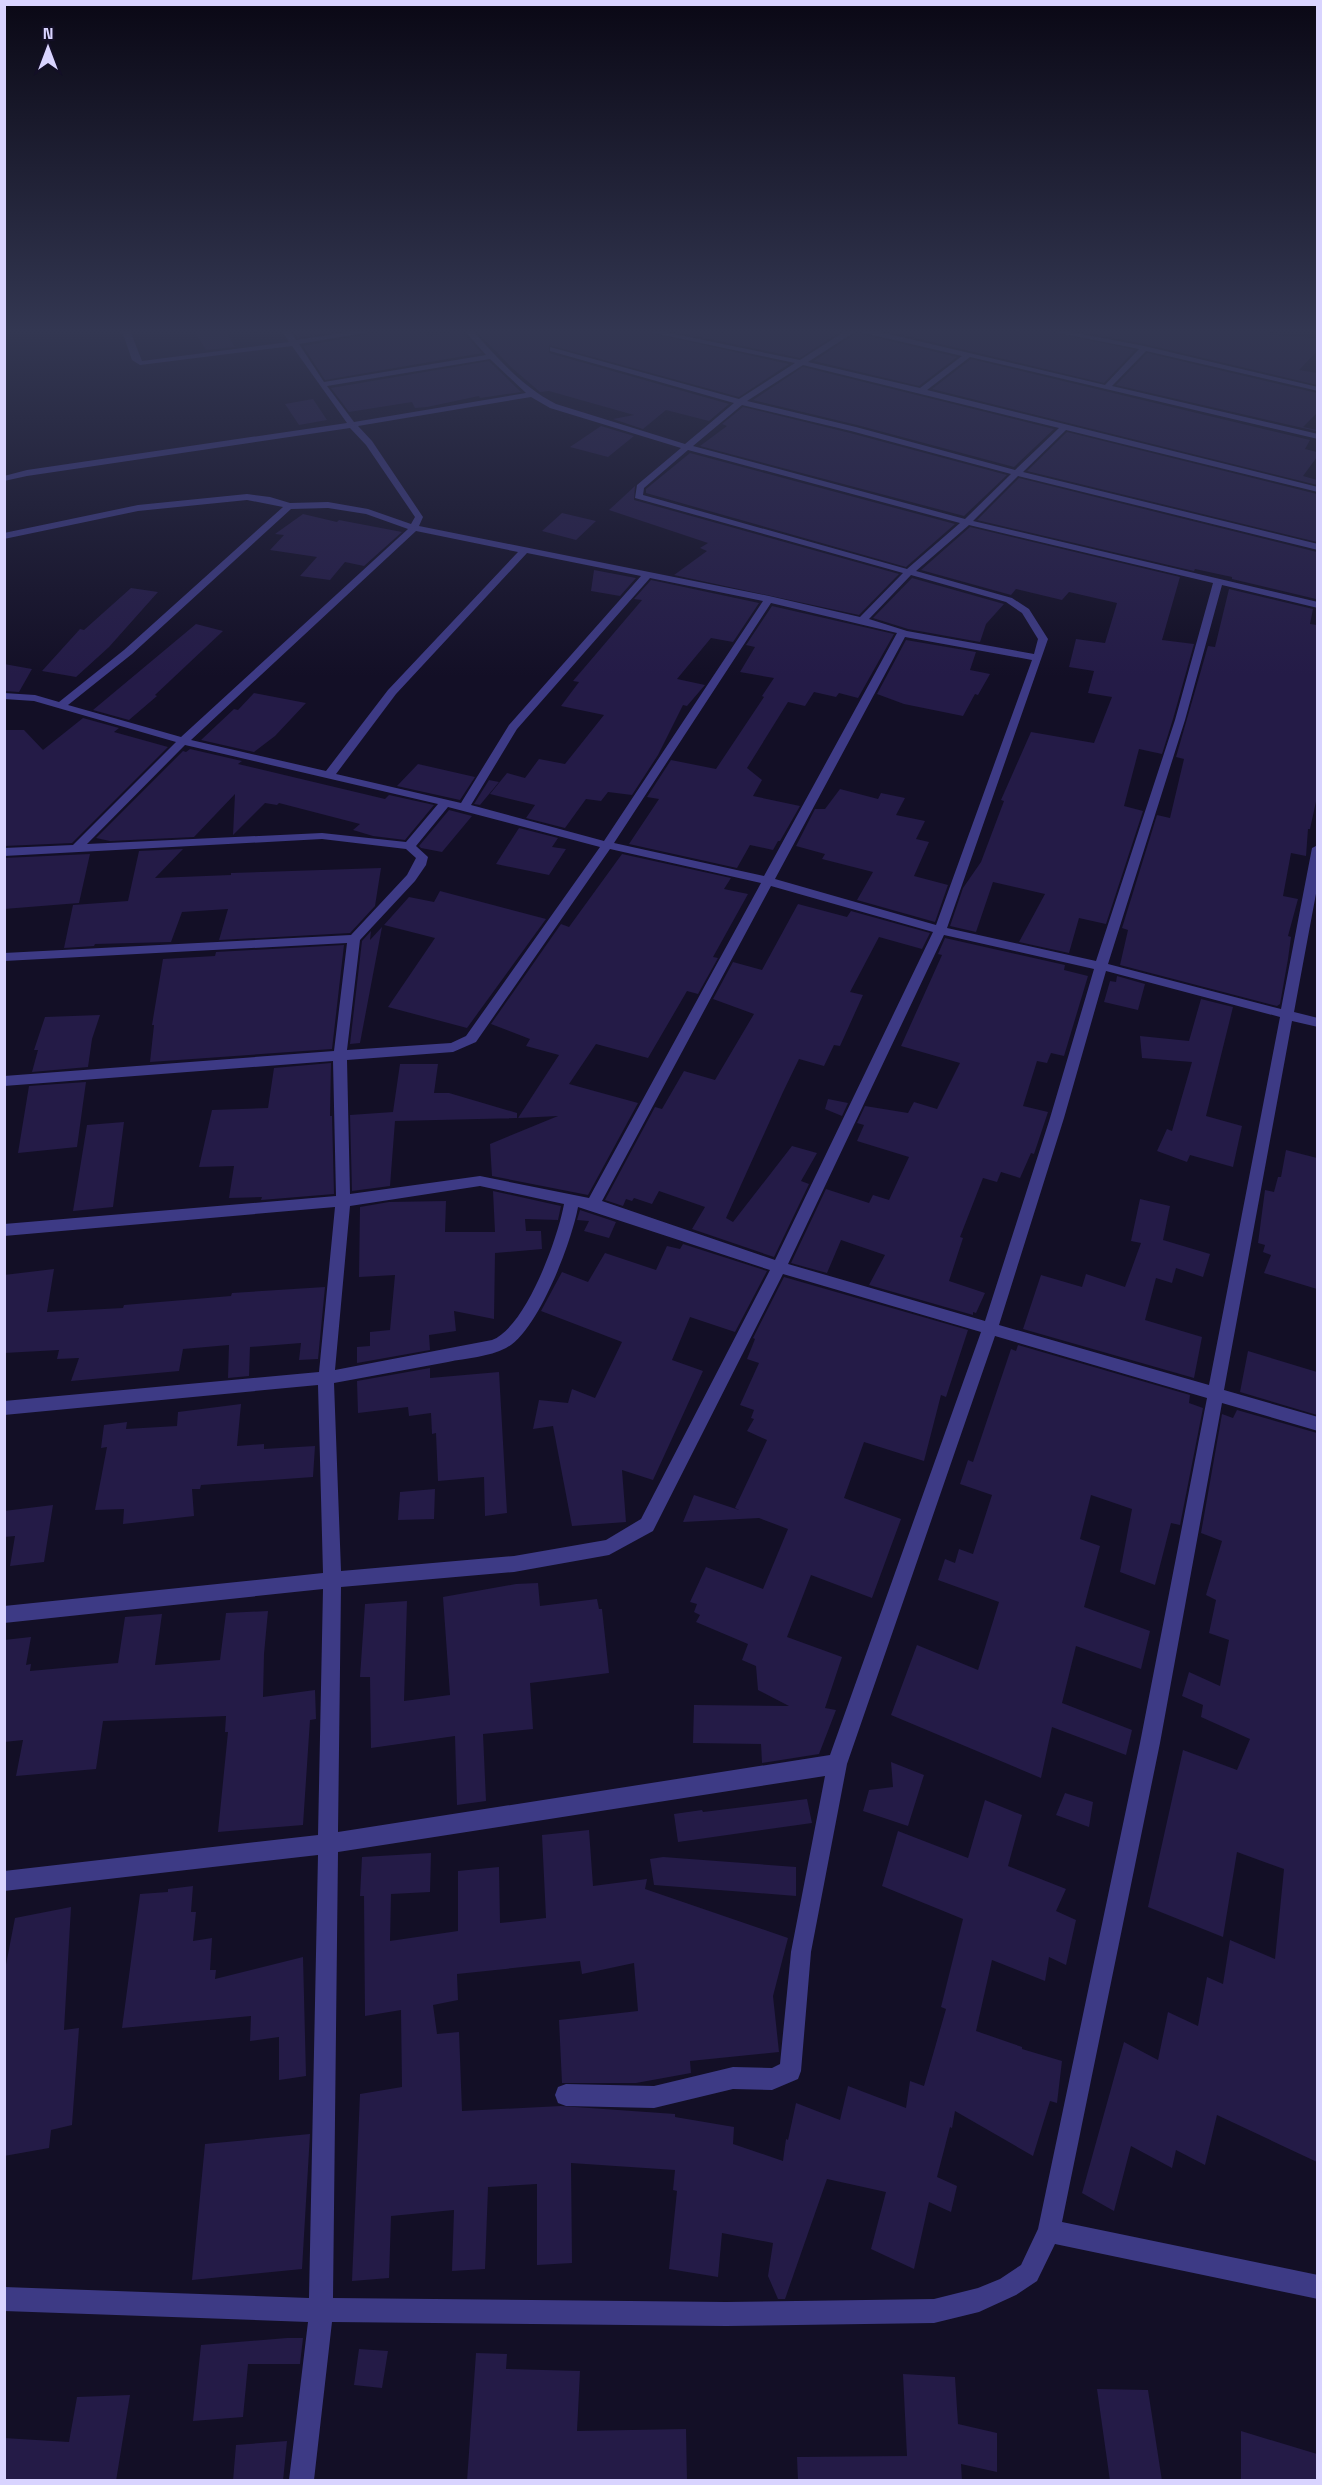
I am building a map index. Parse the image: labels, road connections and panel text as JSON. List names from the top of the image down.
{
  "north": "top"
}
